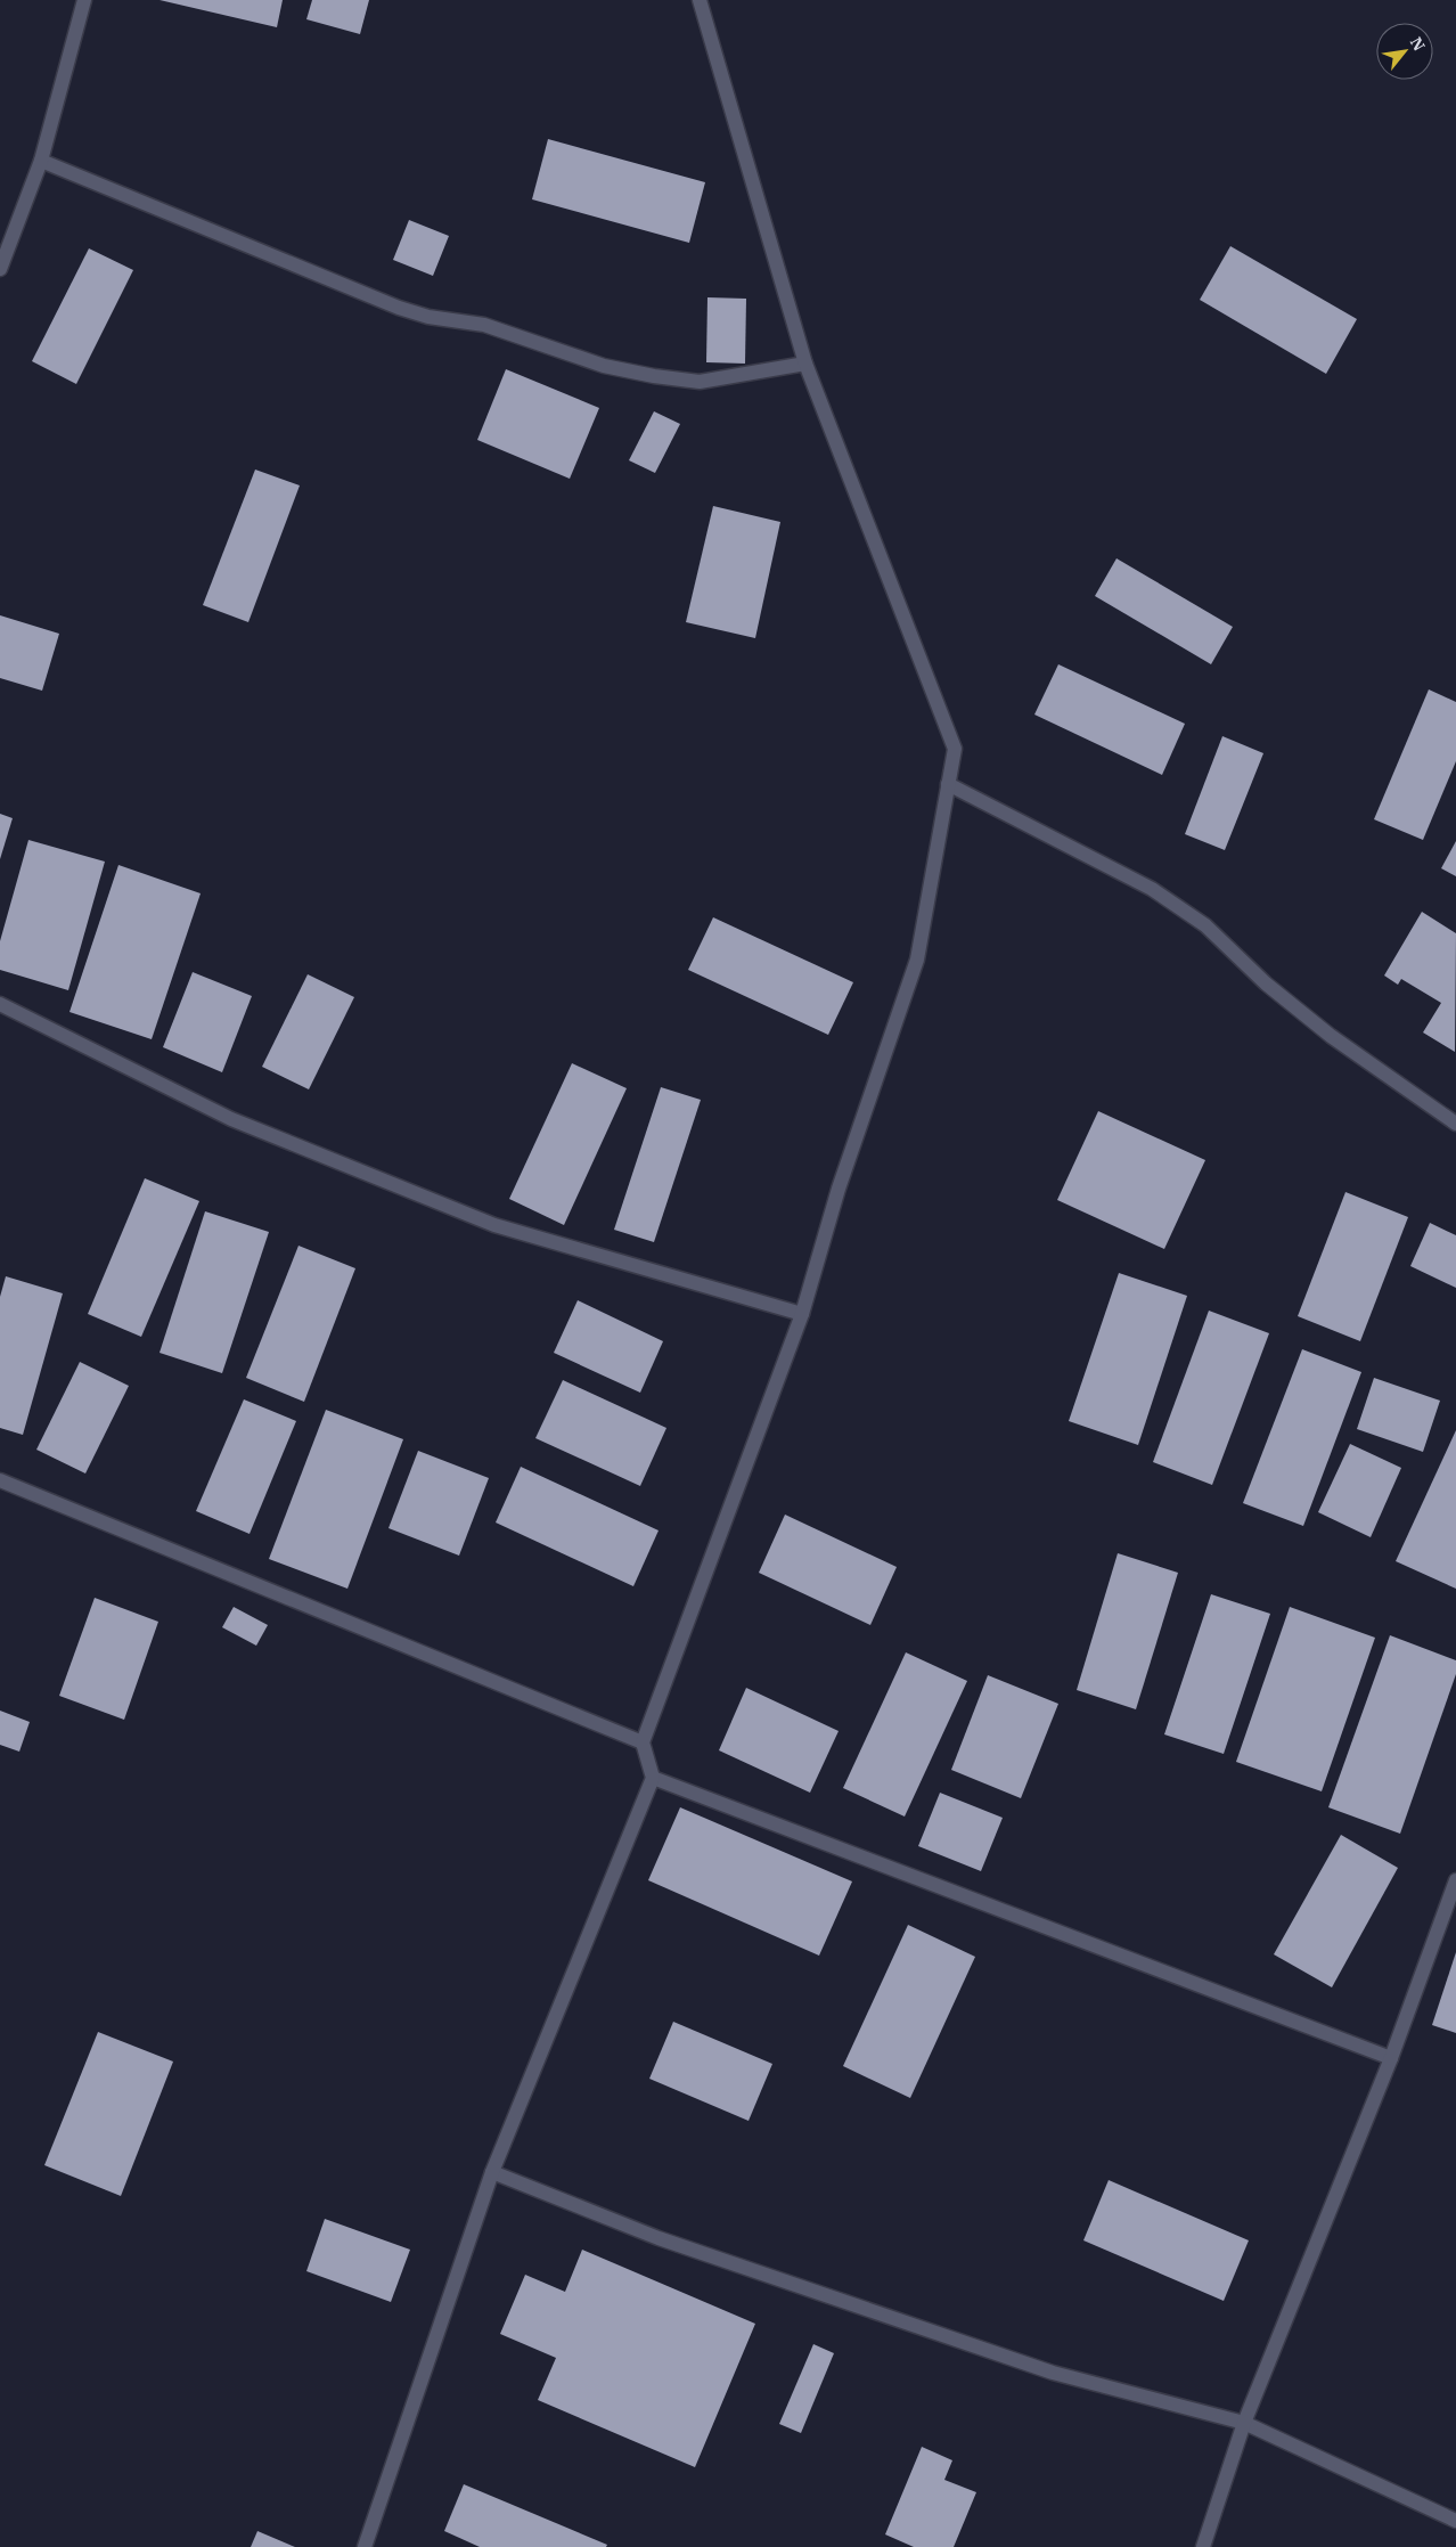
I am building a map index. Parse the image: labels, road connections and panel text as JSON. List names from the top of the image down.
{
  "north": "top right"
}
